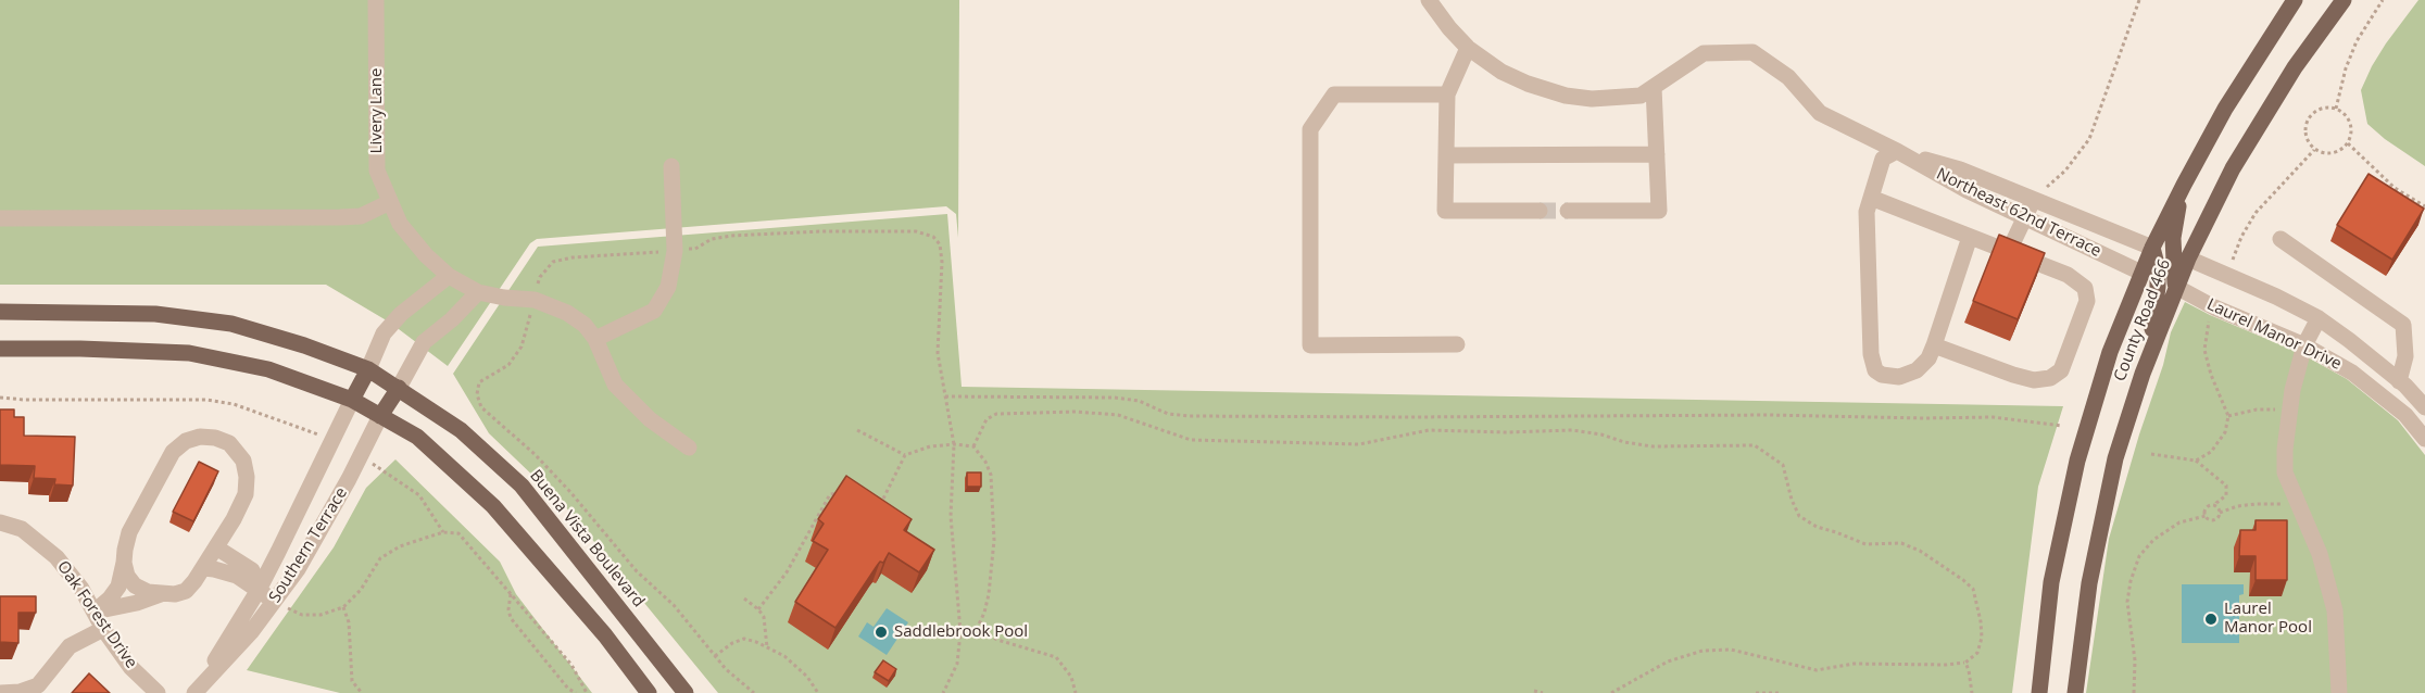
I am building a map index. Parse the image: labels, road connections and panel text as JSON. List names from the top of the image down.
{
  "streets": {
    "main road": ["County Road 466", "Buena Vista Boulevard"],
    "street": [
      "Livery Lane",
      "Northeast 62nd Terrace",
      "Laurel Manor Drive",
      "Southern Terrace",
      "Oak Forest Drive"
    ]
  },
  "crossings": [
    ["Northeast 62nd Terrace", "County Road 466"],
    ["County Road 466", "Laurel Manor Drive"]
  ],
  "places": ["Laurel Manor Pool", "Saddlebrook Pool"]
}
